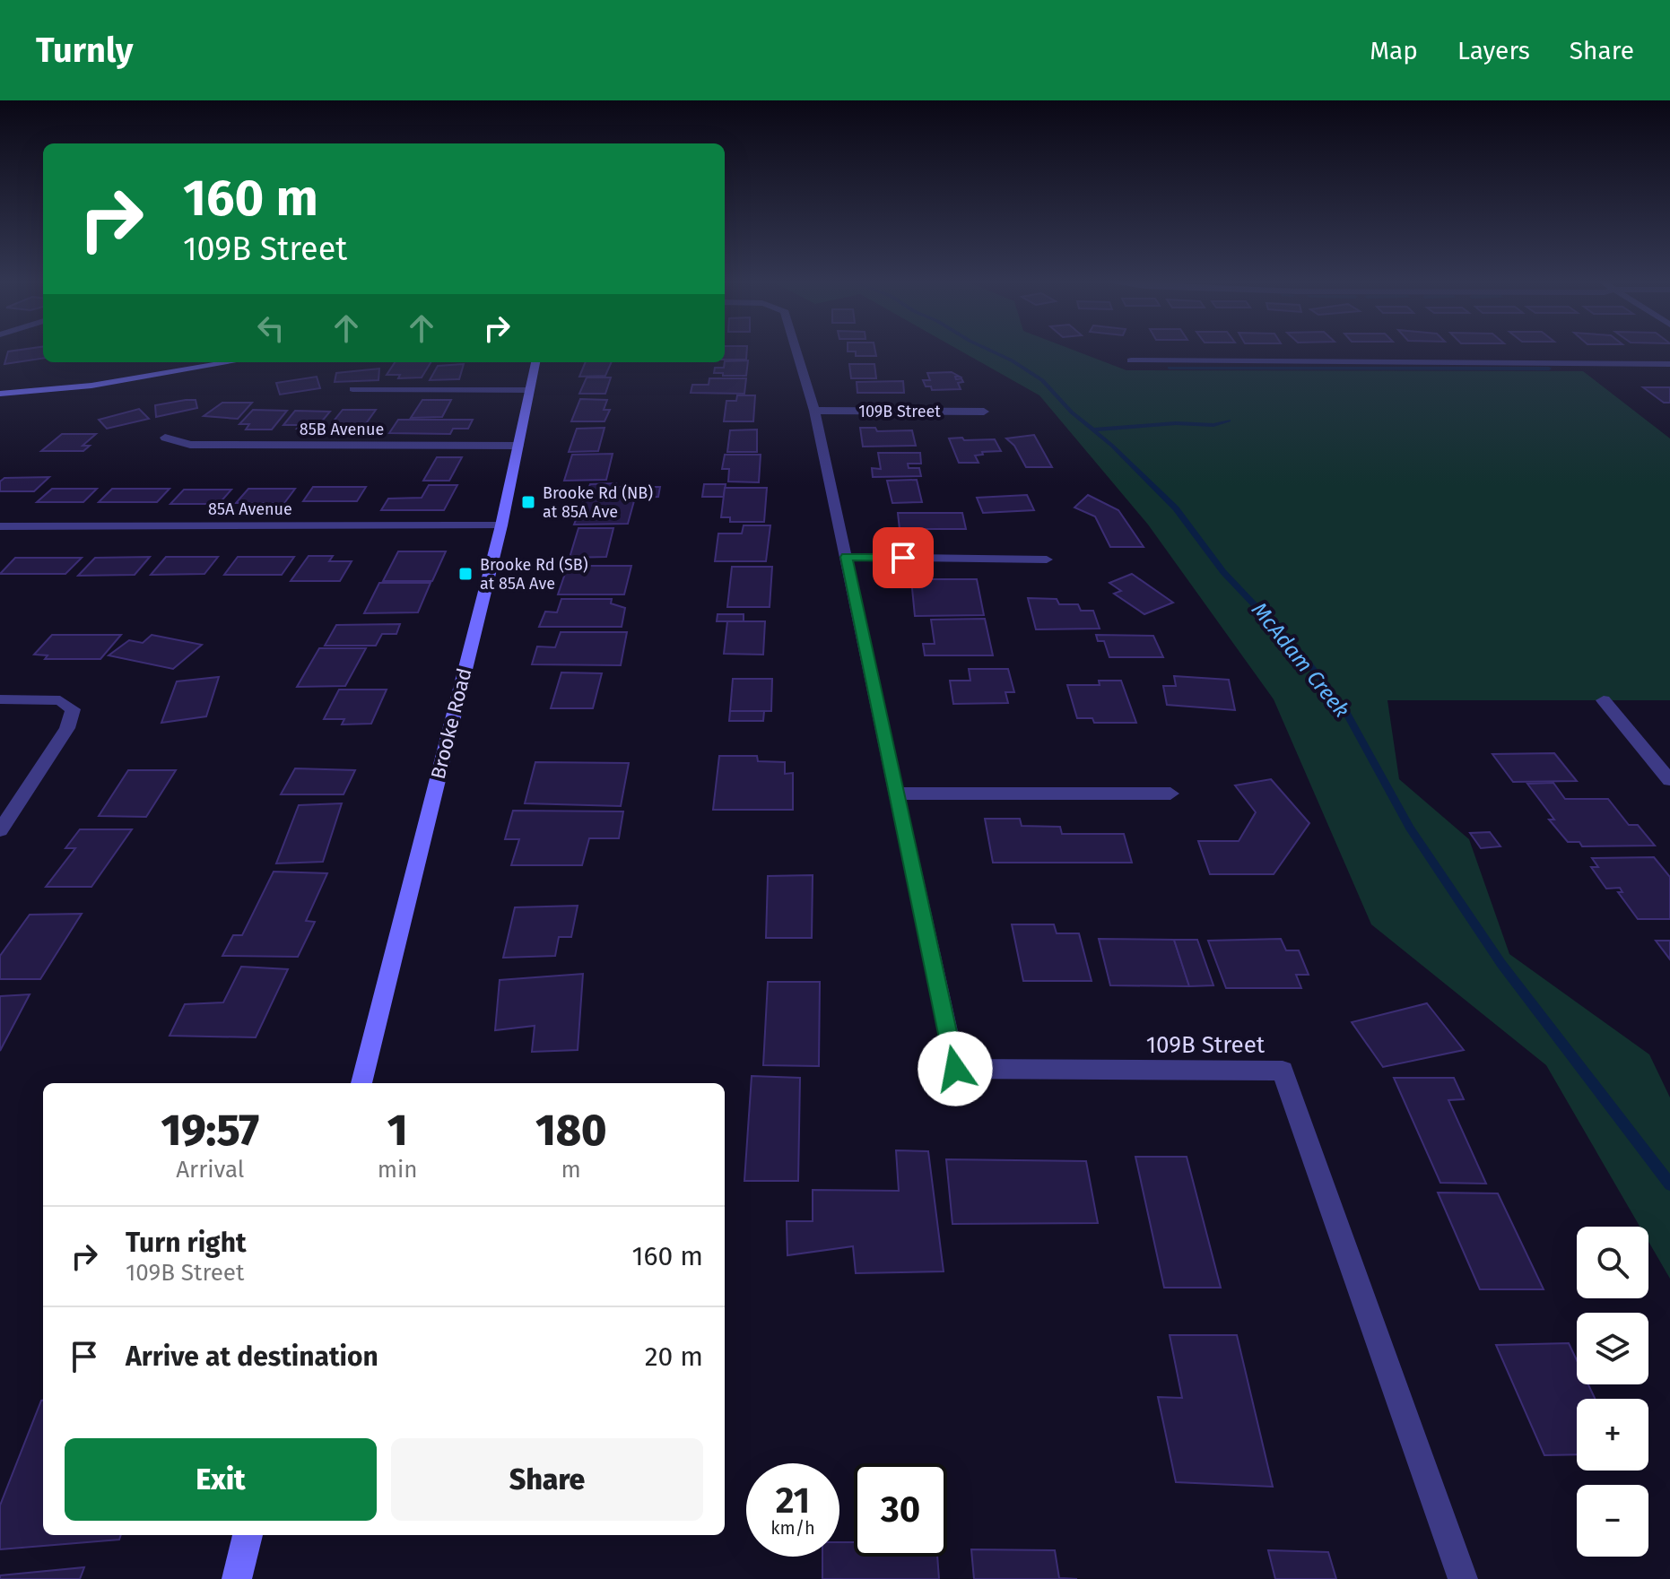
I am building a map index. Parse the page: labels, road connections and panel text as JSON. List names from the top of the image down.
{
  "streets": {
    "street": [
      "109B Street",
      "85B Avenue",
      "85A Avenue",
      "Brooke Road"
    ]
  },
  "crossings": [
    ["85B Avenue", "Brooke Road"],
    ["85A Avenue", "Brooke Road"]
  ],
  "water": ["McAdam Creek"],
  "places": {
    "transit": ["Brooke Rd (NB) at 85A Ave", "Brooke Rd (SB) at 85A Ave"]
  },
  "page": {
    "header": "Turnly",
    "nav": ["Map", "Layers", "Share"],
    "turn": ["160 m", "109B Street"],
    "eta": [
      "19:57",
      "Arrival",
      "1",
      "min",
      "180",
      "m"
    ],
    "list": [
      {
        "name": "Turn right",
        "note": "109B Street",
        "value": "160 m"
      },
      {
        "name": "Arrive at destination",
        "value": "20 m"
      }
    ],
    "map_buttons": ["+", "−"],
    "buttons": ["Exit", "Share"],
    "speed": "21 km/h",
    "limit": "30"
  }
}
